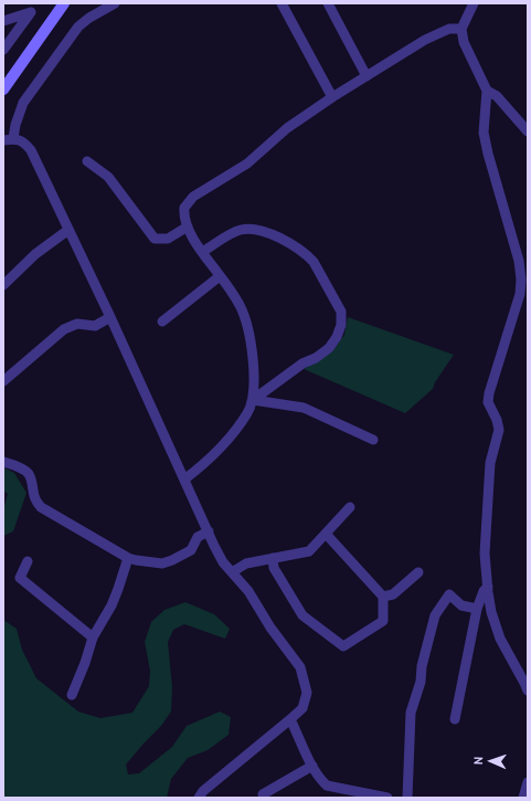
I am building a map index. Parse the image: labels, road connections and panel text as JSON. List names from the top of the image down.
{
  "north": "left"
}
